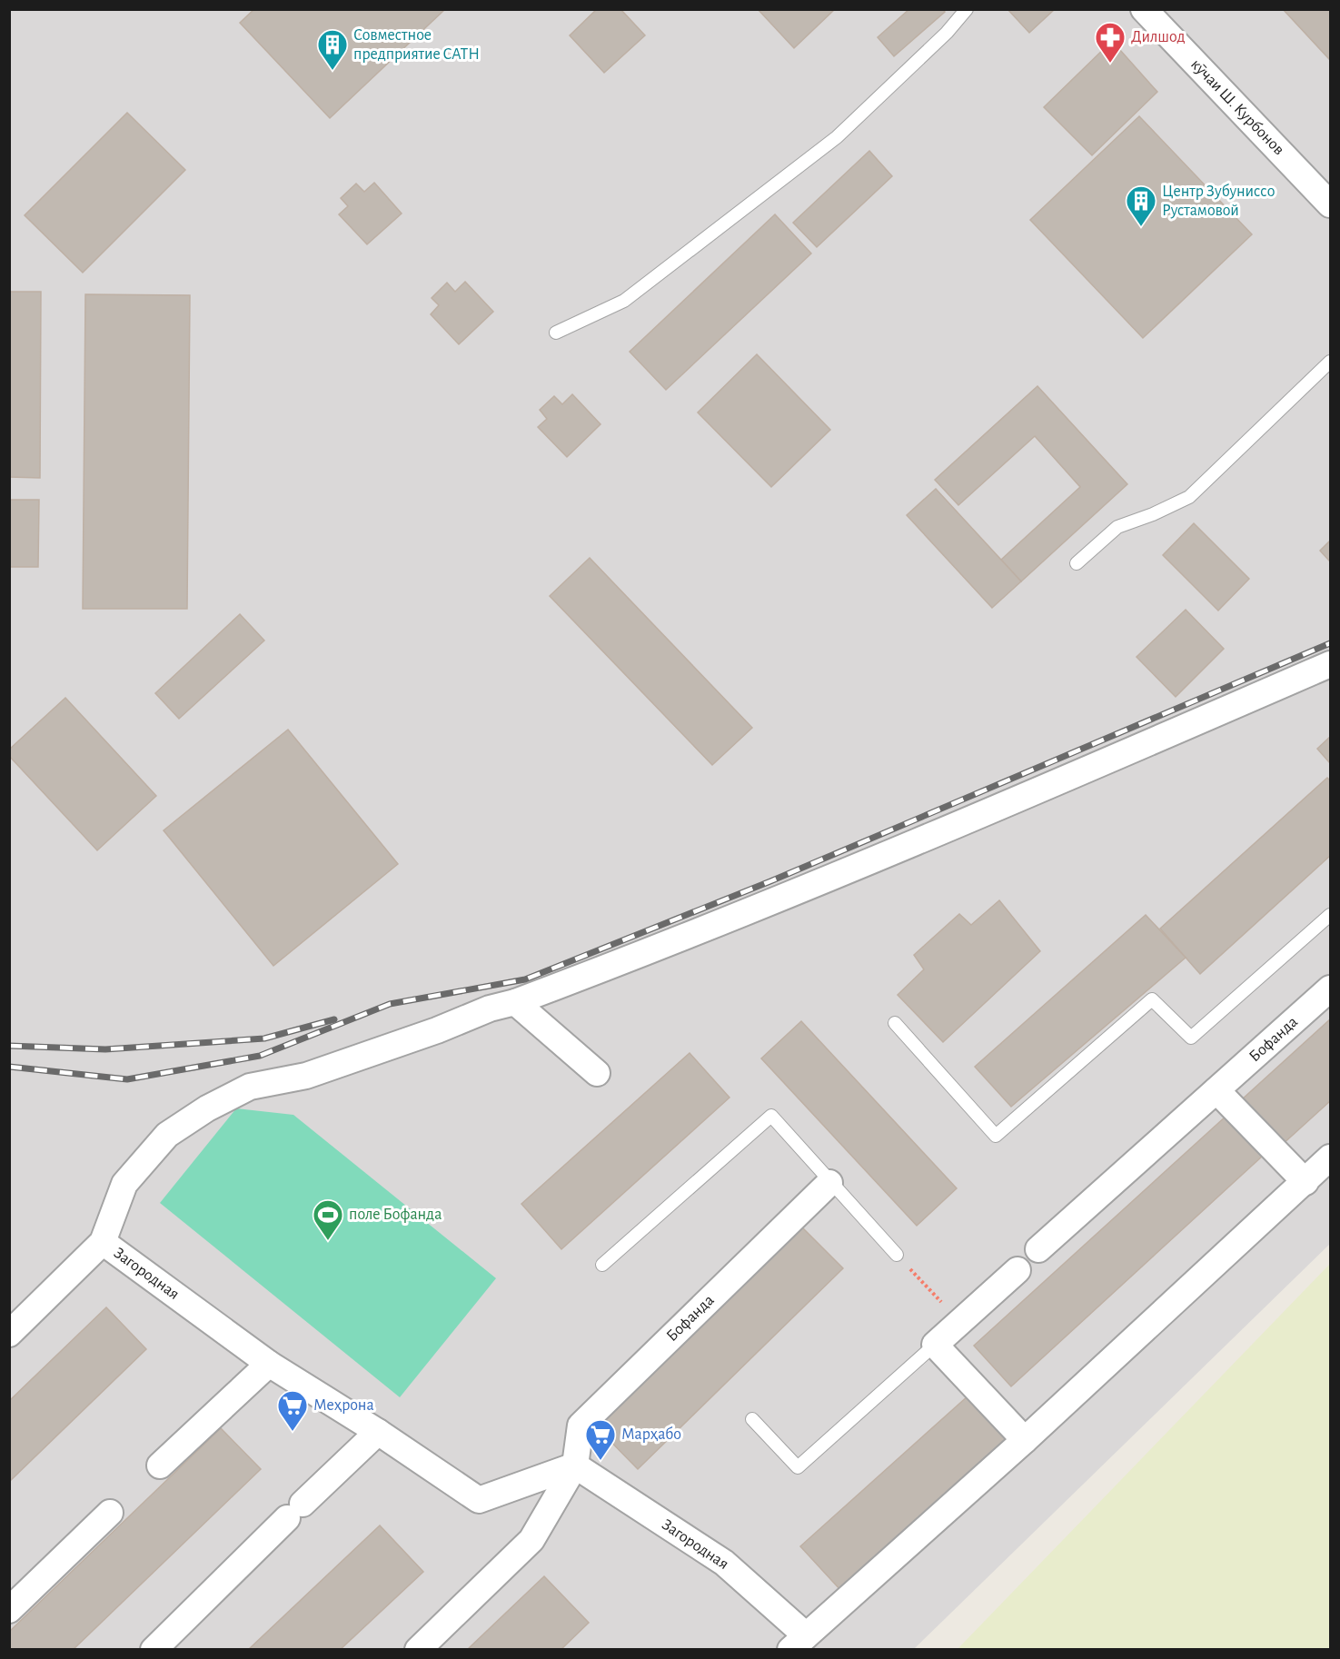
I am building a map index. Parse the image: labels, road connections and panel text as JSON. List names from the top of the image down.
{
  "streets": {
    "street": ["кӯчаи Ш. Курбонов", "Бофанда", "Загородная"]
  },
  "crossings": [
    ["Бофанда", "Загородная"]
  ],
  "places": {
    "pharmacy": ["Дилшод"],
    "building": ["Совместное предприятие CATH", "Центр Зубуниссо Рустамовой"],
    "sports": ["поле Бофанда"],
    "supermarket": ["Меҳрона", "Марҳабо"]
  }
}
